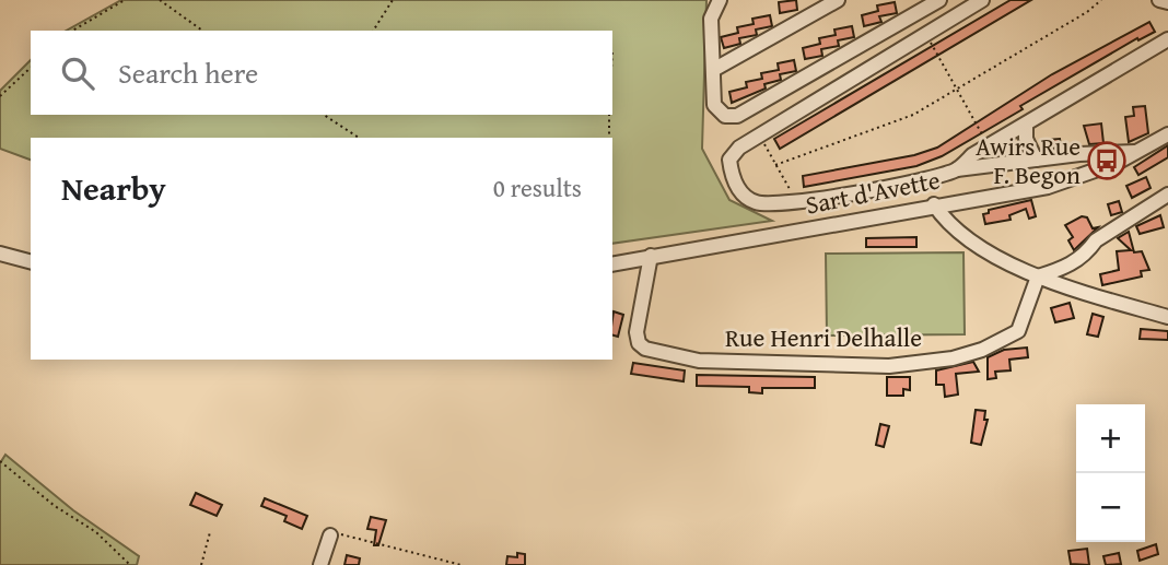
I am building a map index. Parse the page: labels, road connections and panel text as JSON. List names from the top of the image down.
{
  "streets": {
    "street": ["Sart d'Avette", "Rue Henri Delhalle"]
  },
  "crossings": [
    ["Sart d'Avette", "Rue Henri Delhalle"]
  ],
  "places": {
    "bus stop": ["Awirs Rue F. Begon"]
  },
  "page": {
    "search": "Search here",
    "heading": ["Nearby", "0 results"],
    "map_buttons": ["+", "−"]
  }
}
